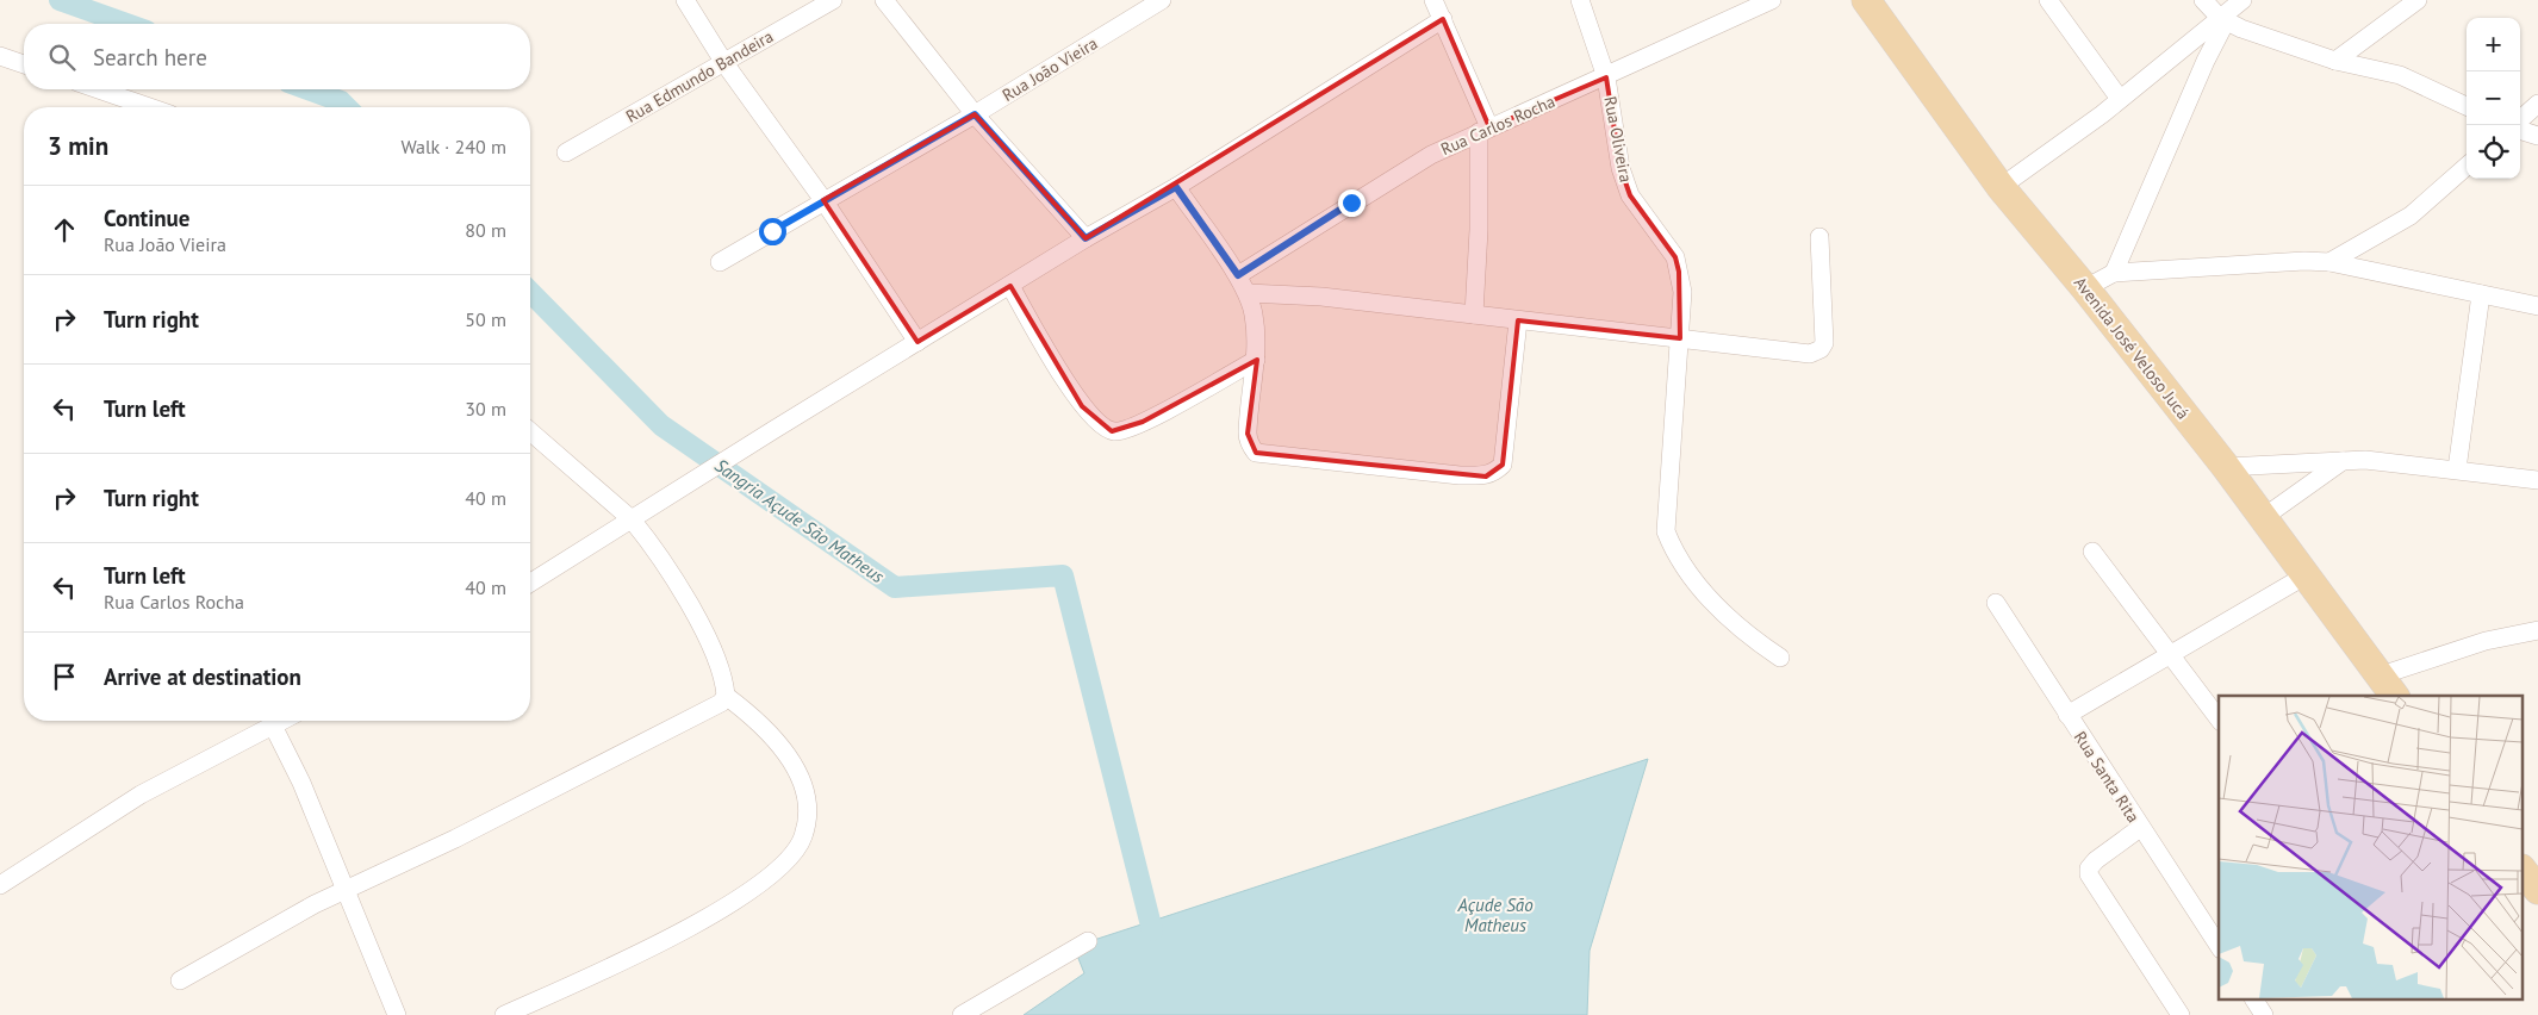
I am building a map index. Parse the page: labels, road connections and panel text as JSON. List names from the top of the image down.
{
  "streets": {
    "main road": ["Avenida José Veloso Jucá"],
    "street": [
      "Rua João Vieira",
      "Rua Edmundo Bandeira",
      "Rua Carlos Rocha",
      "Rua Oliveira",
      "Rua Santa Rita"
    ]
  },
  "crossings": [
    ["Rua Carlos Rocha", "Rua Oliveira"]
  ],
  "water": ["Sangria Açude São Matheus", "Açude São Matheus"],
  "page": {
    "map_buttons": ["+", "−"],
    "search": "Search here",
    "heading": ["3 min", "Walk · 240 m"],
    "list": [
      ["Continue", "Rua João Vieira", "80 m"],
      ["Turn right", "50 m"],
      ["Turn left", "30 m"],
      ["Turn right", "40 m"],
      ["Turn left", "Rua Carlos Rocha", "40 m"],
      "Arrive at destination"
    ]
  }
}
